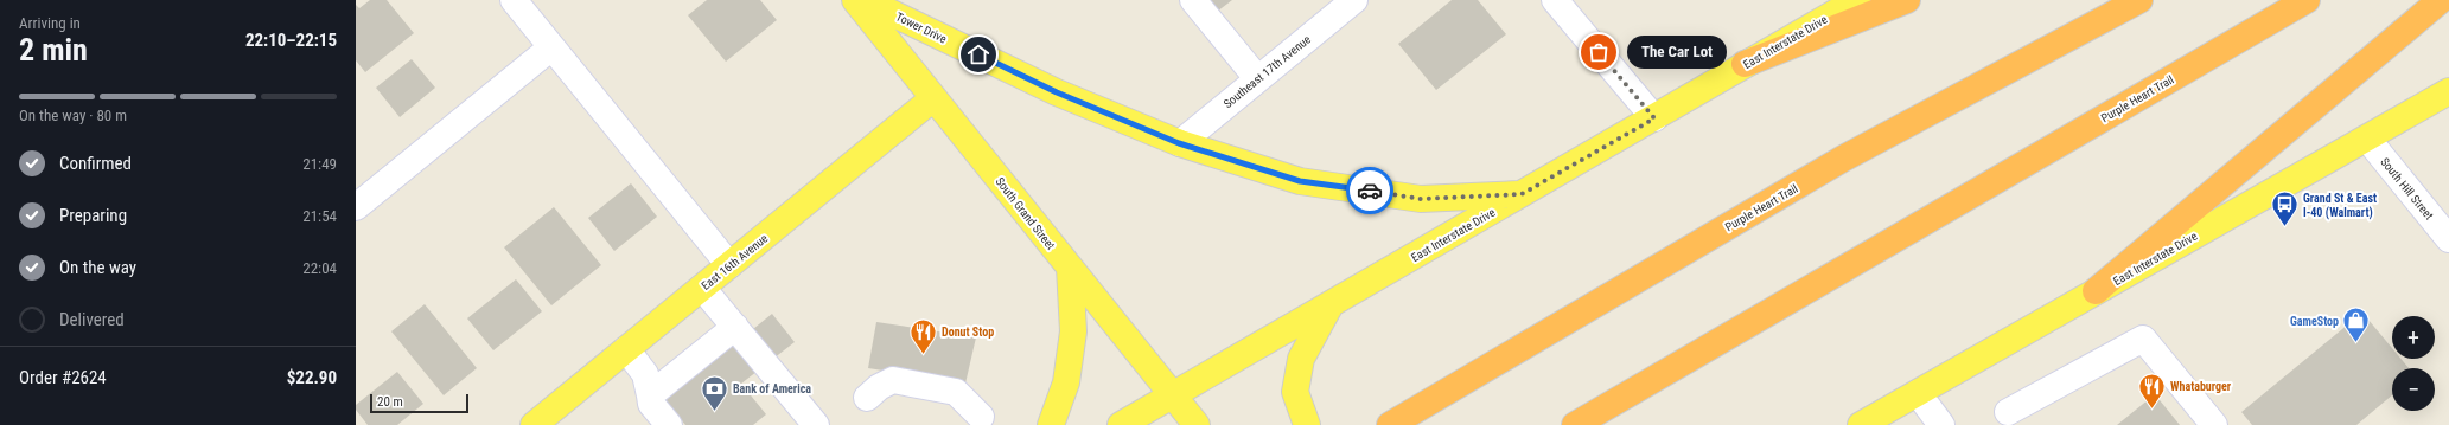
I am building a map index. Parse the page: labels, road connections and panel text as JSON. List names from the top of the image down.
{
  "streets": {
    "highway": ["Purple Heart Trail"],
    "main road": [
      "Tower Drive",
      "East Interstate Drive",
      "South Grand Street",
      "East 16th Avenue"
    ],
    "street": ["Southeast 17th Avenue", "South Hill Street"]
  },
  "crossings": [
    ["Tower Drive", "East Interstate Drive"],
    ["Tower Drive", "Southeast 17th Avenue"],
    ["East Interstate Drive", "South Hill Street"],
    ["East Interstate Drive", "South Grand Street"],
    ["South Grand Street", "East 16th Avenue"]
  ],
  "places": {
    "other": ["The Car Lot"],
    "bus stop": ["Grand St & East I-40 (Walmart)"],
    "shop": ["GameStop"],
    "restaurant": ["Donut Stop", "Whataburger"],
    "bank": ["Bank of America"]
  },
  "scale_bar": "20 m",
  "page": {
    "heading": ["2 min", "Arriving in", "22:10–22:15"],
    "panel": ["Order #2624", "$22.90"],
    "bubble": "The Car Lot",
    "bar": "On the way · 80 m",
    "list": [
      ["Confirmed", "21:49"],
      ["Preparing", "21:54"],
      ["On the way", "22:04"],
      "Delivered"
    ],
    "map_buttons": ["+", "−"],
    "scale": "20 m"
  }
}
